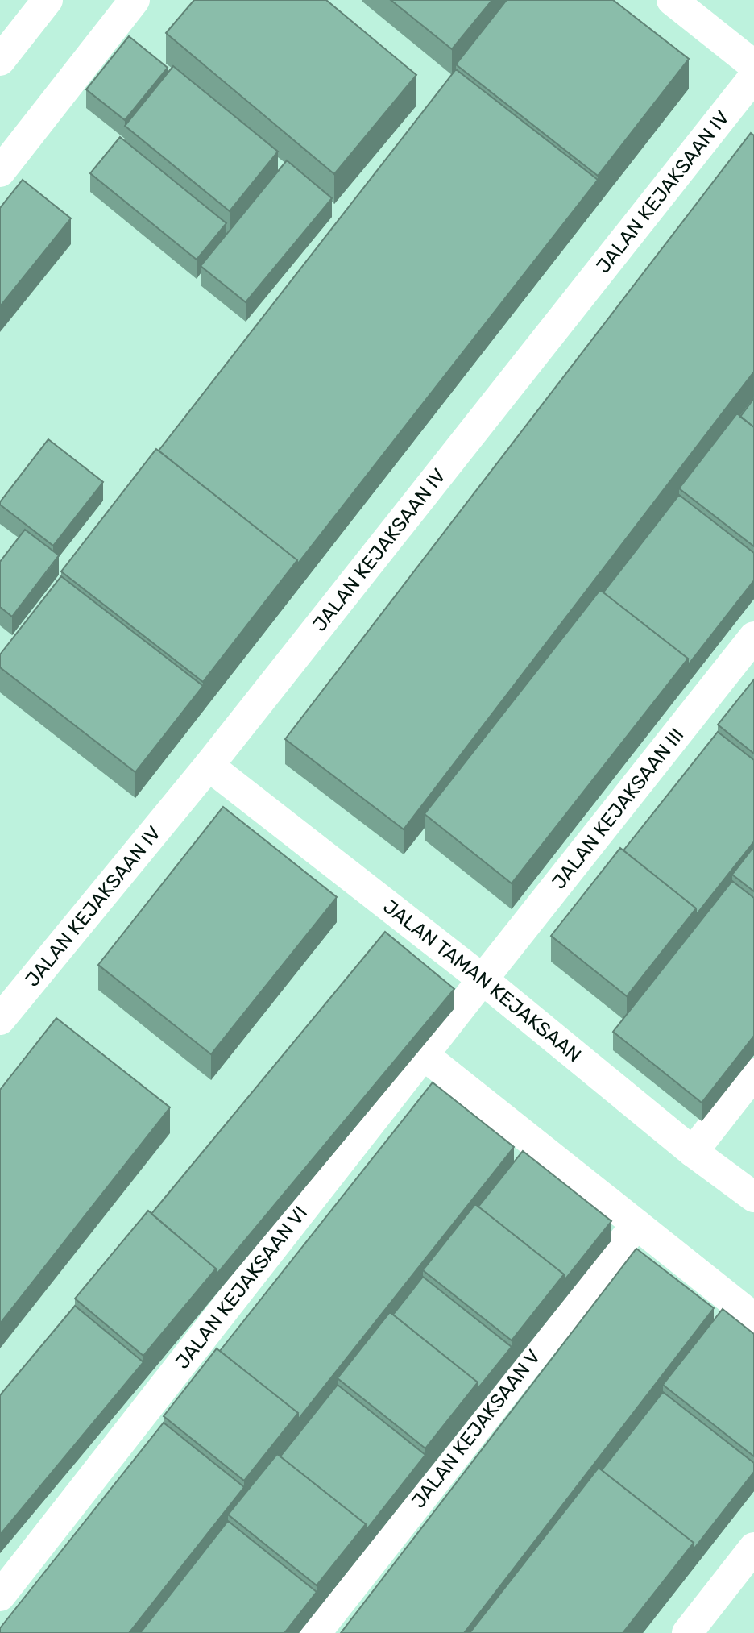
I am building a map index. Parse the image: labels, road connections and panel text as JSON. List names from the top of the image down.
{
  "streets": {
    "street": [
      "JALAN KEJAKSAAN IV",
      "JALAN KEJAKSAAN III",
      "JALAN TAMAN KEJAKSAAN",
      "JALAN KEJAKSAAN VI",
      "JALAN KEJAKSAAN V"
    ]
  },
  "crossings": [
    ["JALAN KEJAKSAAN IV", "JALAN TAMAN KEJAKSAAN"],
    ["JALAN KEJAKSAAN III", "JALAN TAMAN KEJAKSAAN"],
    ["JALAN KEJAKSAAN III", "JALAN KEJAKSAAN VI"],
    ["JALAN TAMAN KEJAKSAAN", "JALAN KEJAKSAAN VI"]
  ]
}
